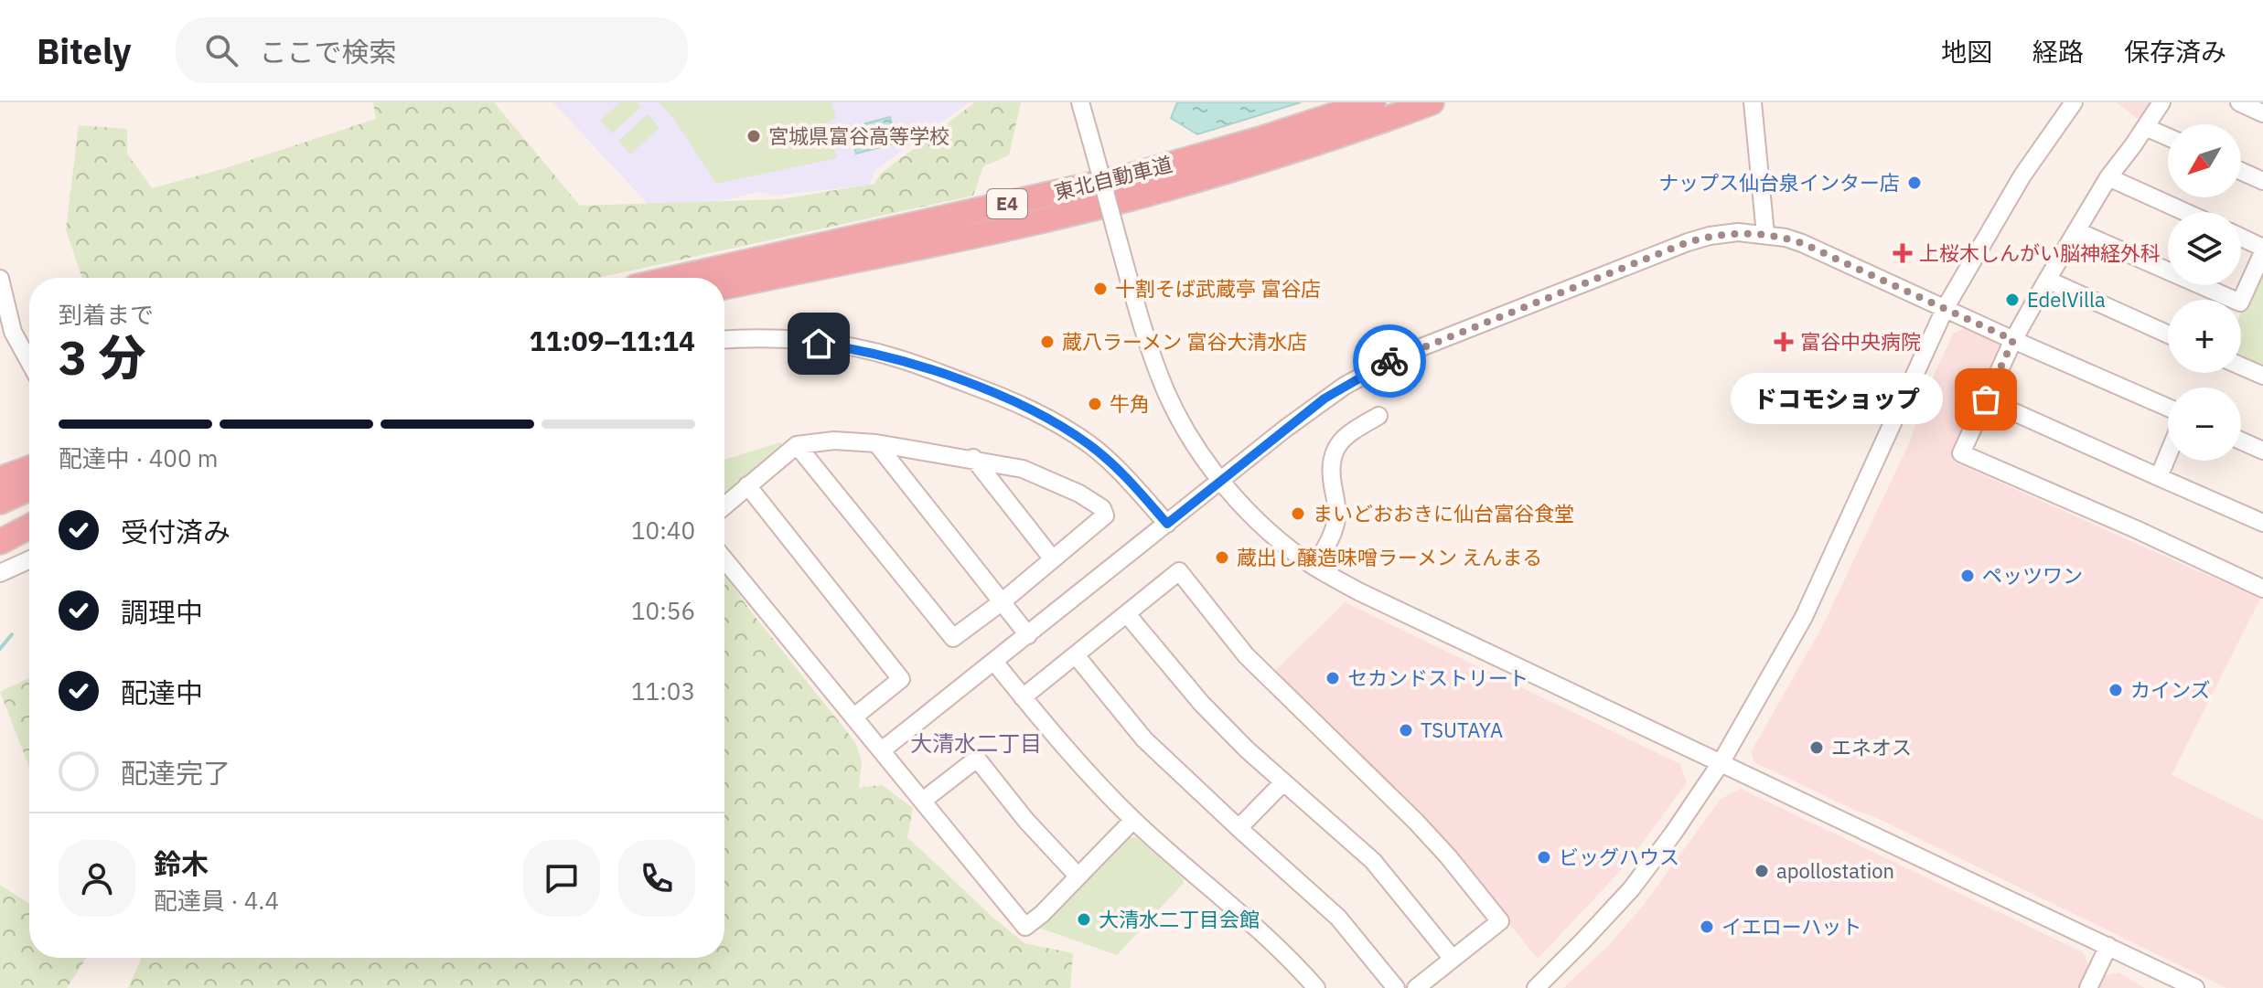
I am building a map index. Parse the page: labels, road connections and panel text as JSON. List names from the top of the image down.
{
  "streets": {
    "highway": ["東北自動車道", "E4"]
  },
  "districts": ["大清水二丁目"],
  "places": {
    "other": [
      "宮城県富谷高等学校",
      "ナップス仙台泉インター店",
      "十割そば武蔵亭 富谷店",
      "EdelVilla",
      "蔵八ラーメン 富谷大清水店",
      "ドコモショップ",
      "牛角",
      "まいどおおきに仙台富谷食堂",
      "蔵出し醸造味噌ラーメン えんまる",
      "ペッツワン",
      "セカンドストリート",
      "カインズ",
      "TSUTAYA",
      "エネオス",
      "ビッグハウス",
      "apollostation",
      "大清水二丁目会館",
      "イエローハット"
    ],
    "health": ["上桜木しんがい脳神経外科", "富谷中央病院"]
  },
  "north": "bottom left",
  "page": {
    "header": "Bitely",
    "search": "ここで検索",
    "nav": ["地図", "経路", "保存済み"],
    "map_buttons": ["+", "−"],
    "heading": ["3 分", "到着まで", "11:09–11:14"],
    "panel": ["鈴木", "配達員 · 4.4"],
    "bubble": "ドコモショップ",
    "bar": "配達中 · 400 m",
    "list": [
      ["受付済み", "10:40"],
      ["調理中", "10:56"],
      ["配達中", "11:03"],
      "配達完了"
    ]
  }
}
